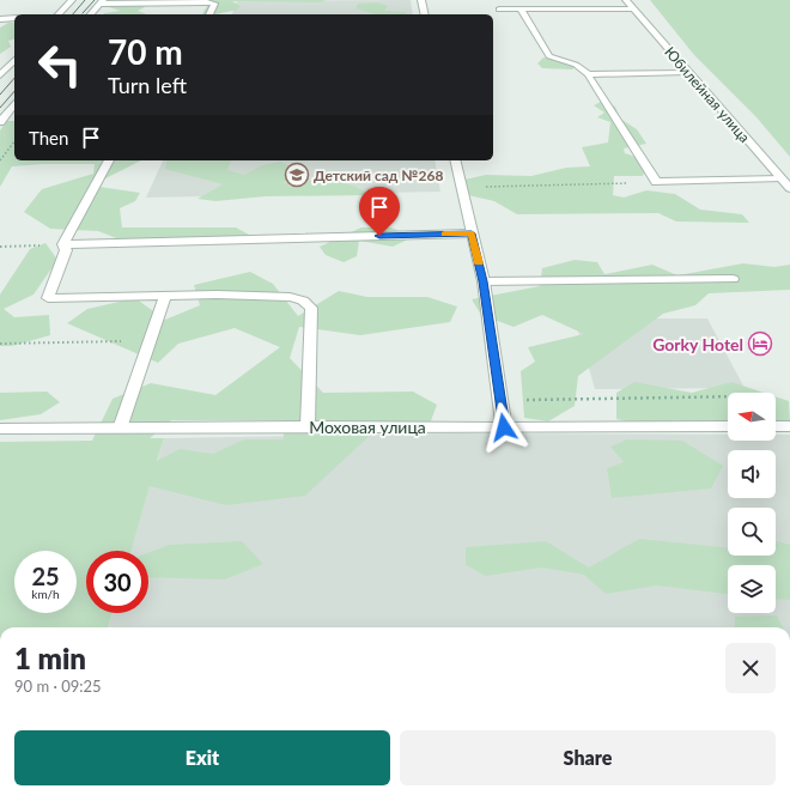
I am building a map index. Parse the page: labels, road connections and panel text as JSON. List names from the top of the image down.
{
  "streets": {
    "street": ["Юбилейная улица", "Моховая улица"]
  },
  "places": {
    "school or university": ["Детский сад №268"],
    "hotel": ["Gorky Hotel"]
  },
  "north": "left",
  "page": {
    "turn": ["70 m", "Turn left"],
    "then": "Then",
    "speed": "25 km/h",
    "limit": "30",
    "heading": ["1 min", "90 m · 09:25"],
    "buttons": ["Exit", "Share"]
  }
}
